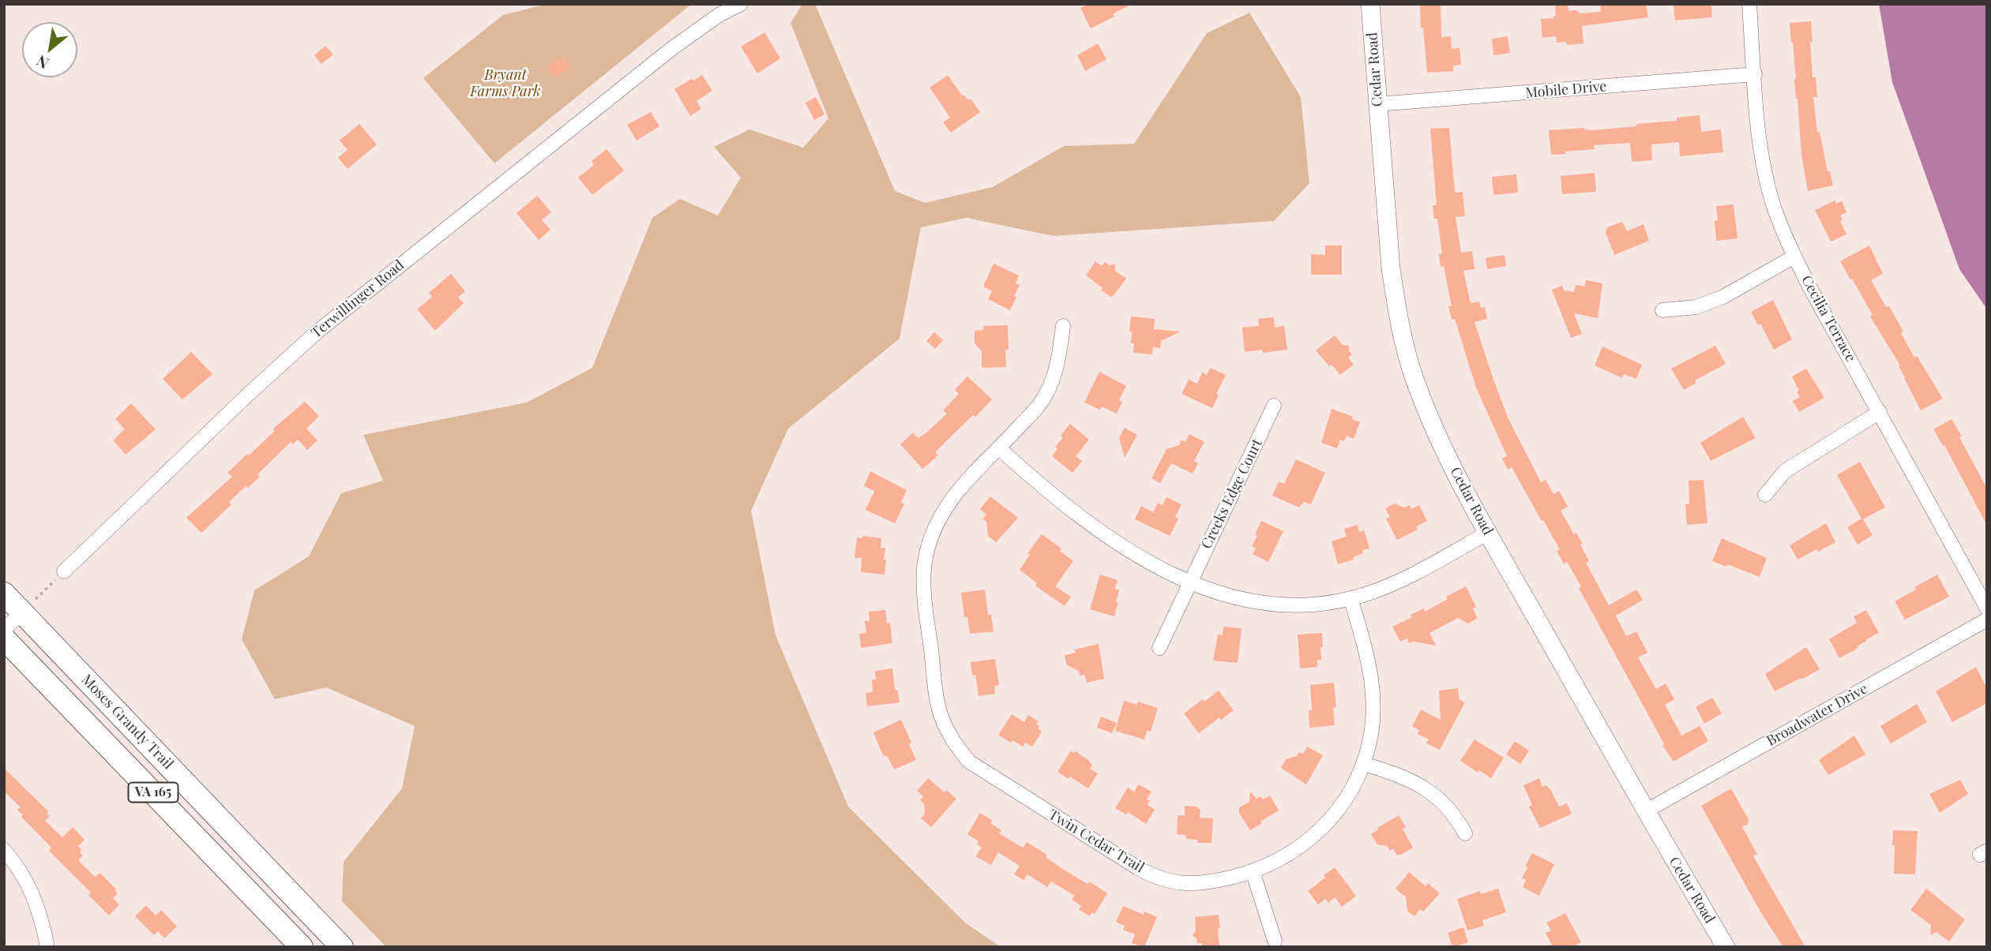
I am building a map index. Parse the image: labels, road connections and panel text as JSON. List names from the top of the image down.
{
  "streets": {
    "main road": ["Moses Grandy Trail", "VA 165"],
    "street": [
      "Cedar Road",
      "Mobile Drive",
      "Terwillinger Road",
      "Cecilia Terrace",
      "Creeks Edge Court",
      "Broadwater Drive",
      "Twin Cedar Trail"
    ]
  },
  "crossings": [
    ["Cedar Road", "Mobile Drive"],
    ["Cedar Road", "Broadwater Drive"],
    ["Mobile Drive", "Cecilia Terrace"]
  ],
  "parks": ["Bryant Farms Park"],
  "north": "bottom left"
}
